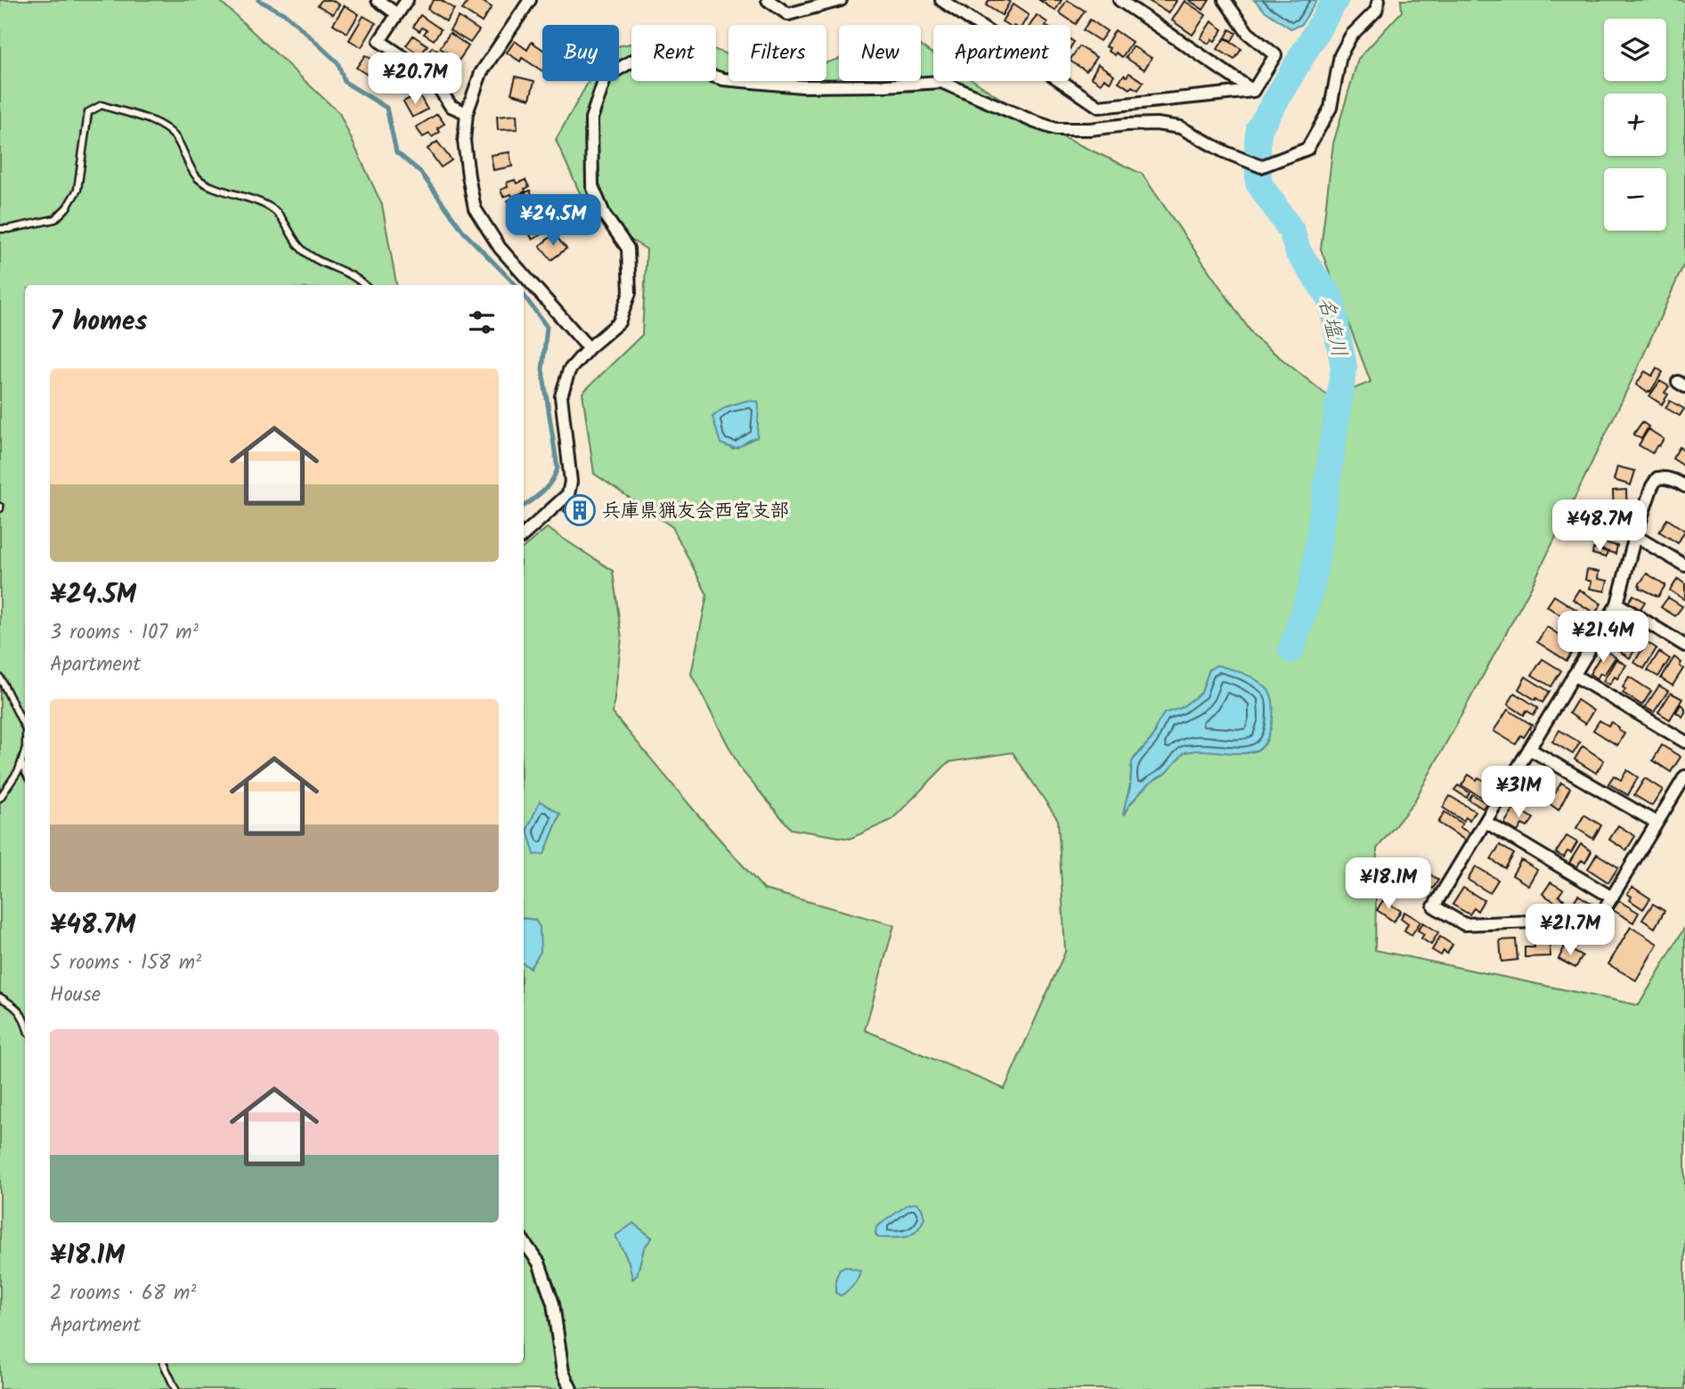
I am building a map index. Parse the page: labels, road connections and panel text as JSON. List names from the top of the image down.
{
  "water": ["名塩川"],
  "places": {
    "building": ["兵庫県猟友会西宮支部"]
  },
  "page": {
    "map_buttons": ["+", "−"],
    "chip": [
      "Buy",
      "Rent",
      "Filters",
      "New",
      "Apartment"
    ],
    "price": [
      "¥20.7M",
      "¥24.5M",
      "¥48.7M",
      "¥21.4M",
      "¥31M",
      "¥18.1M",
      "¥21.7M"
    ],
    "heading": "7 homes",
    "list": [
      {
        "name": "¥24.5M",
        "note": "3 rooms · 107 m² · Apartment"
      },
      {
        "name": "¥48.7M",
        "note": "5 rooms · 158 m² · House"
      },
      {
        "name": "¥18.1M",
        "note": "2 rooms · 68 m² · Apartment"
      }
    ]
  }
}
